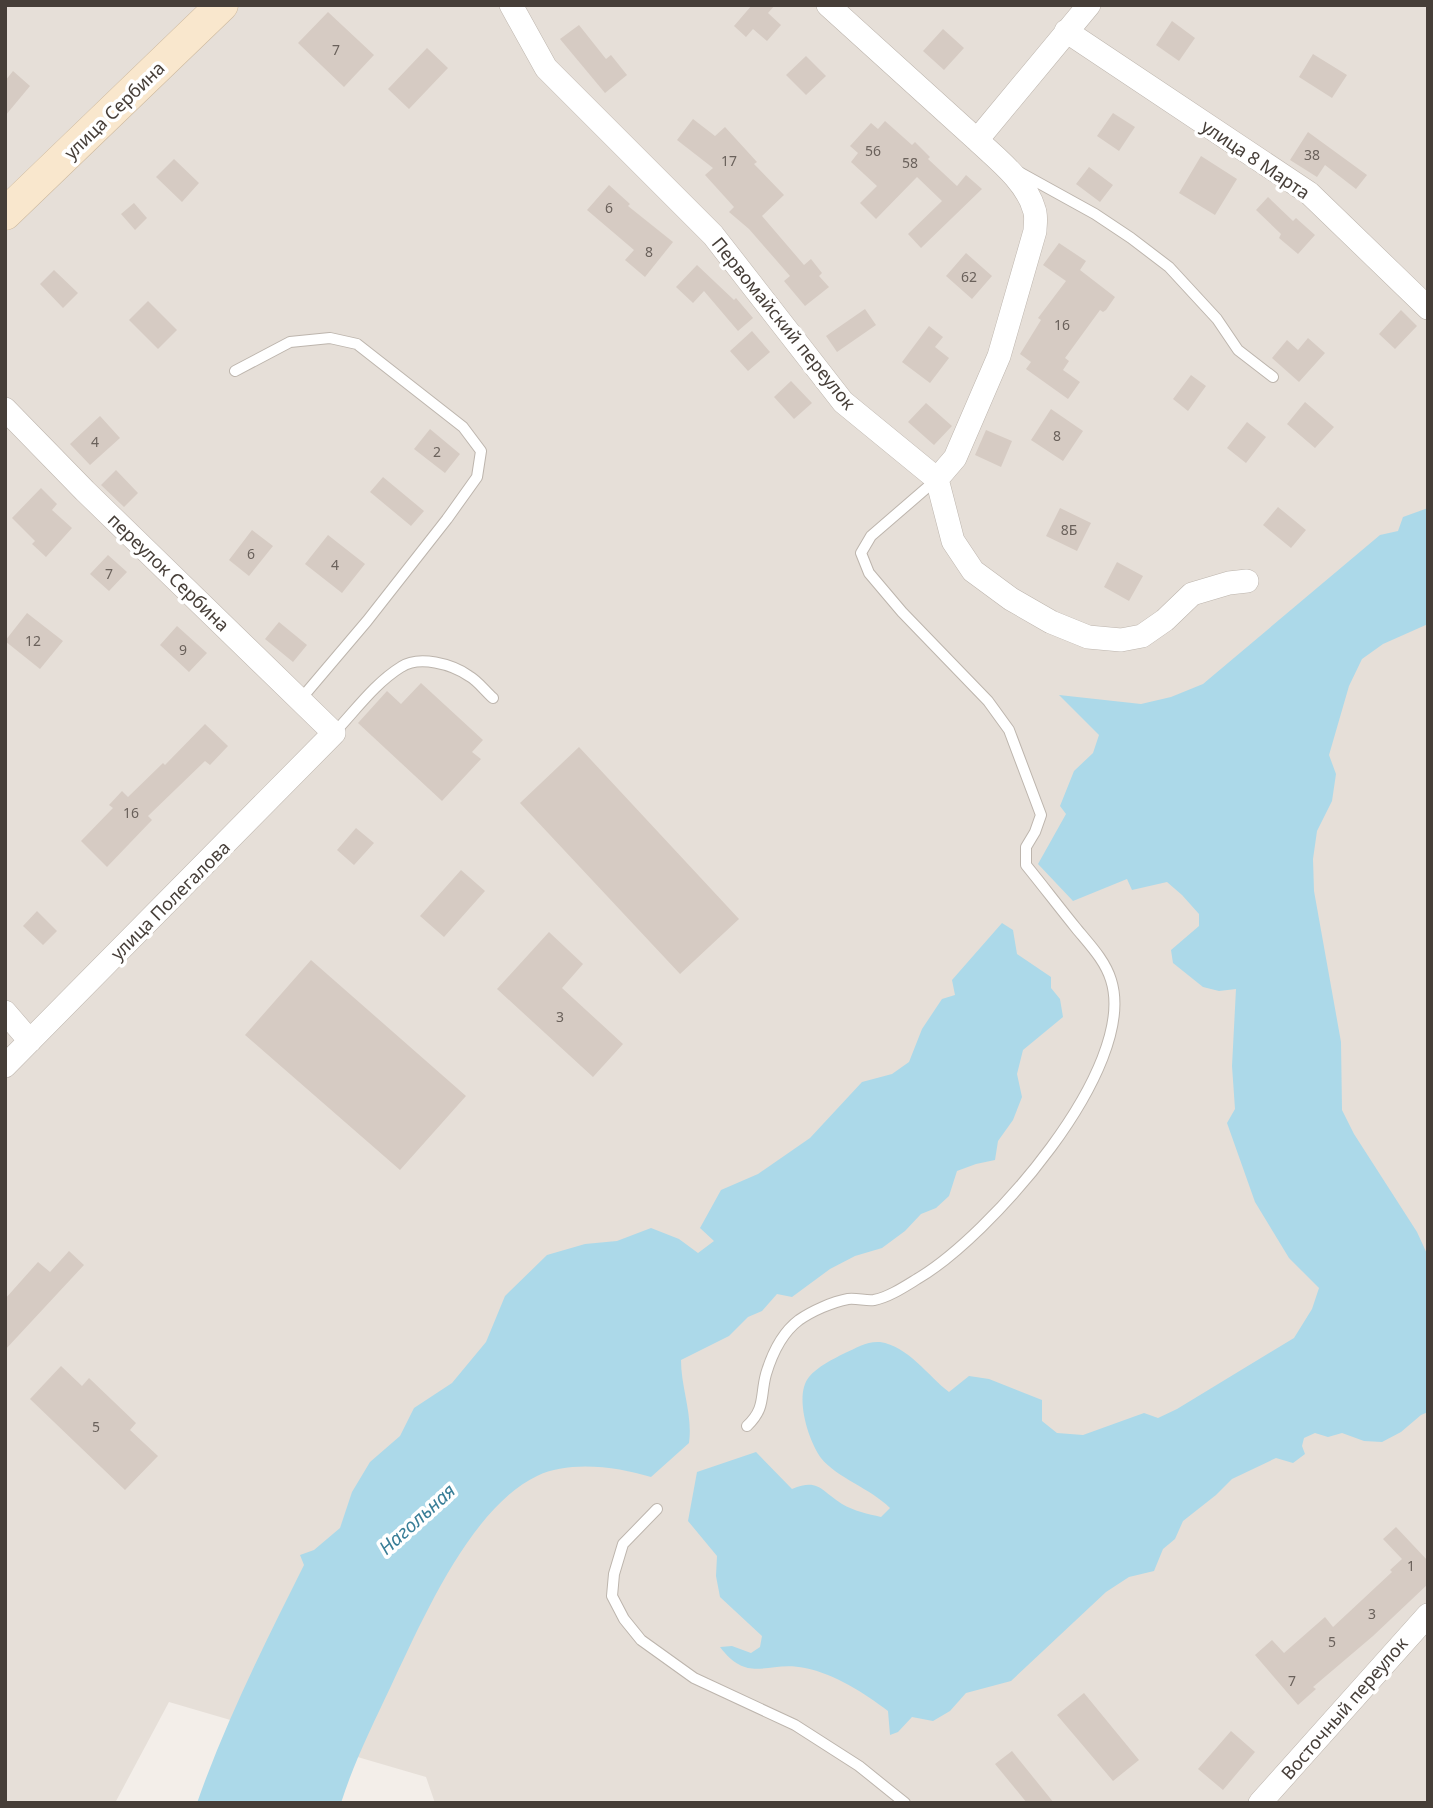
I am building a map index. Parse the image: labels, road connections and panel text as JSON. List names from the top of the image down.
{
  "streets": {
    "street": [
      "улица Сербина",
      "улица 8 Марта",
      "Первомайский переулок",
      "переулок Сербина",
      "улица Полегалова",
      "Восточный переулок"
    ]
  },
  "crossings": [
    ["переулок Сербина", "улица Полегалова"]
  ],
  "water": ["Нагольная"],
  "house_numbers": [
    "7",
    "56",
    "38",
    "17",
    "58",
    "6",
    "8",
    "62",
    "16",
    "8",
    "4",
    "2",
    "8Б",
    "6",
    "4",
    "7",
    "12",
    "9",
    "16",
    "3",
    "5",
    "1",
    "3",
    "5",
    "7"
  ]
}
